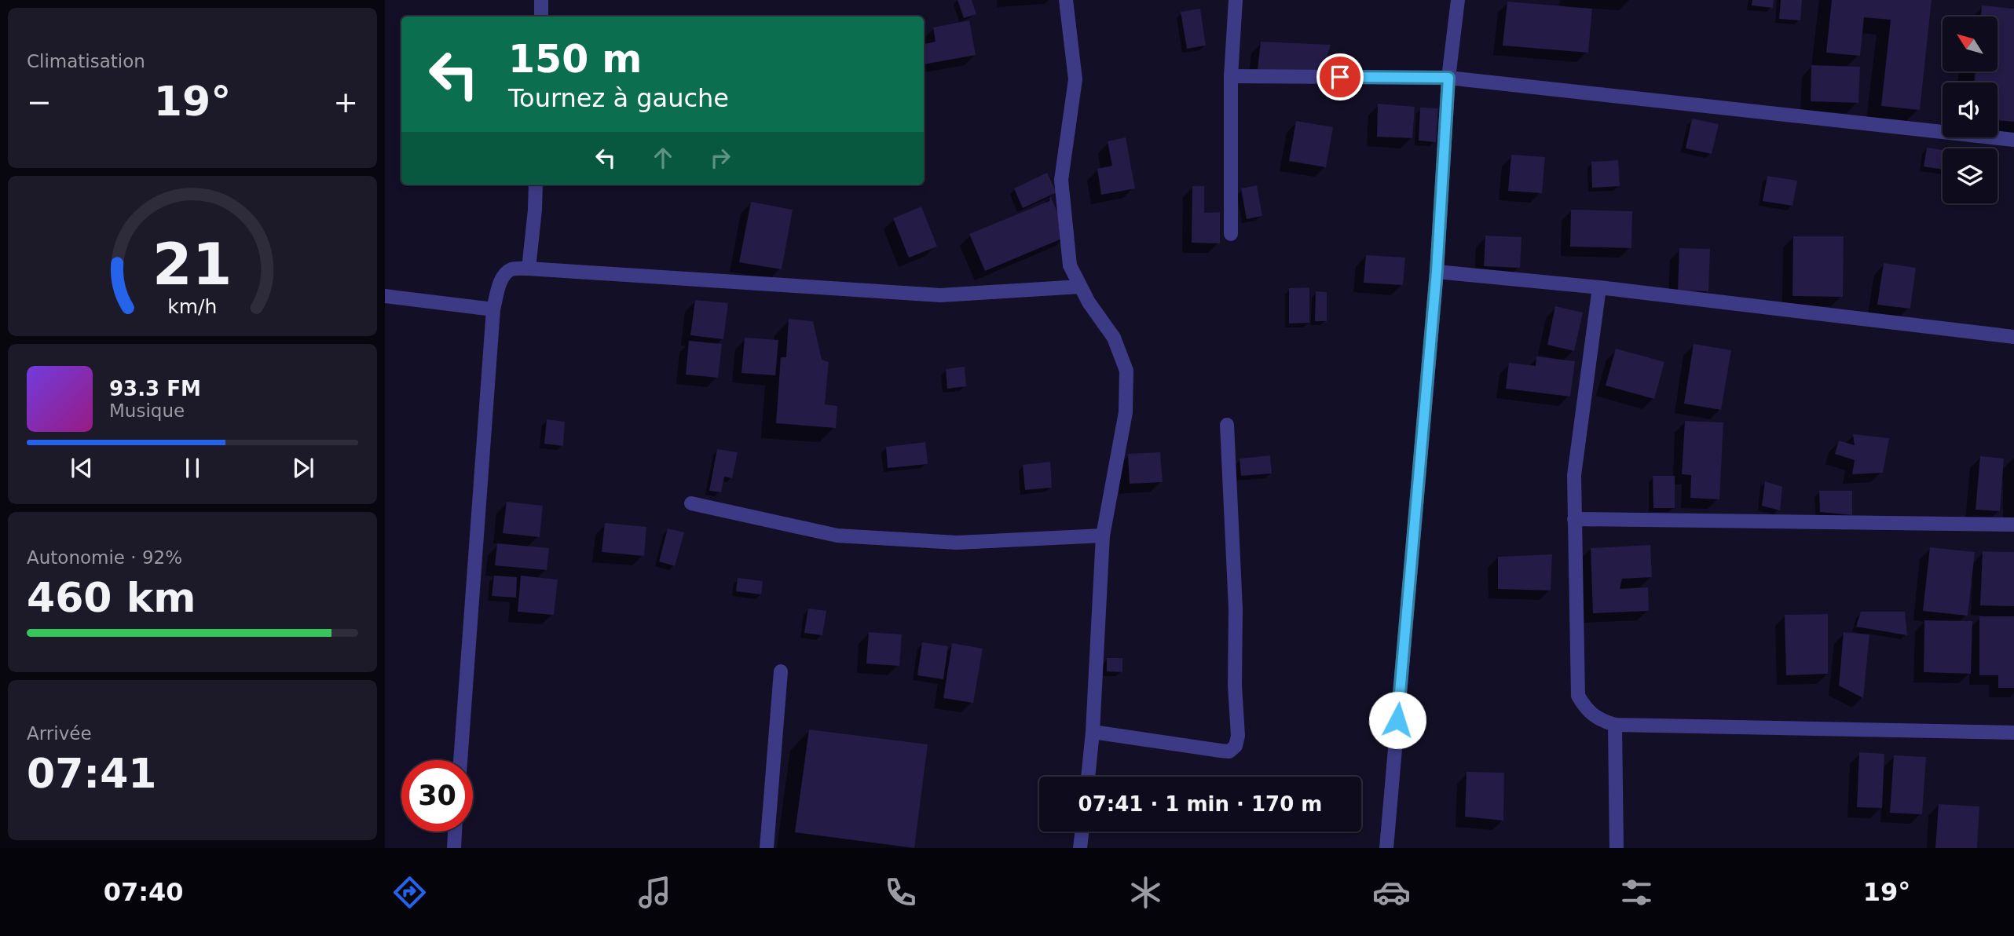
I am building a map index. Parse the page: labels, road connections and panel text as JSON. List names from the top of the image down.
{
  "north": "top left",
  "page": {
    "tile": [
      "Climatisation",
      ["Autonomie · 92%", "460 km"],
      ["Arrivée", "07:41"]
    ],
    "turn": ["150 m", "Tournez à gauche"],
    "heat": ["−", "19°", "+"],
    "song": ["93.3 FM", "Musique"],
    "limit": "30",
    "trip": "07:41 · 1 min · 170 m",
    "tabs": ["07:40", "19°"],
    "gauge": ["21", "km/h"]
  }
}
